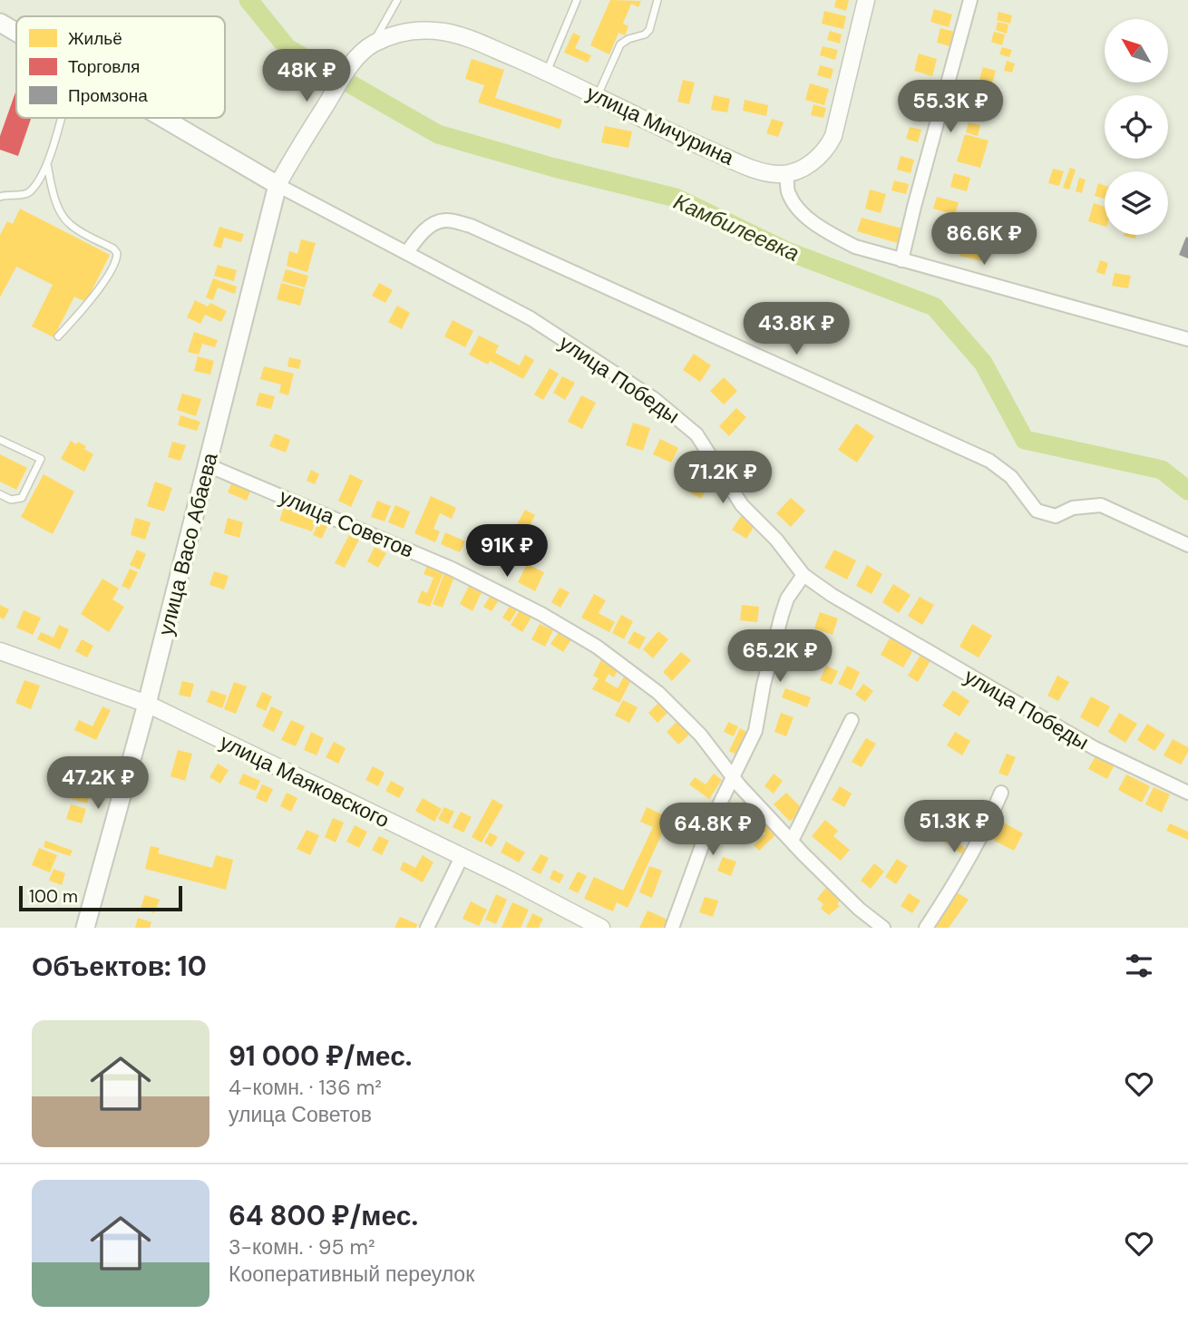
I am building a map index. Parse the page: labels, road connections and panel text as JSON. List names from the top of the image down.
{
  "streets": {
    "main road": ["улица Победы", "улица Васо Абаева"],
    "street": ["улица Мичурина", "улица Советов", "улица Маяковского"]
  },
  "crossings": [
    ["улица Мичурина", "улица Васо Абаева"],
    ["улица Победы", "улица Васо Абаева"],
    ["улица Советов", "улица Васо Абаева"],
    ["улица Васо Абаева", "улица Маяковского"]
  ],
  "water": ["Камбилеевка"],
  "legend": ["Жильё", "Торговля", "Промзона"],
  "scale_bar": "100 m",
  "north": "top left",
  "page": {
    "price": [
      "48K ₽",
      "55.3K ₽",
      "86.6K ₽",
      "43.8K ₽",
      "71.2K ₽",
      "91K ₽",
      "65.2K ₽",
      "47.2K ₽",
      "51.3K ₽",
      "64.8K ₽"
    ],
    "scale": "100 m",
    "heading": "Объектов: 10",
    "list": [
      {
        "name": "91 000 ₽/мес.",
        "note": "4-комн. · 136 m² · улица Советов"
      },
      {
        "name": "64 800 ₽/мес.",
        "note": "3-комн. · 95 m² · Кооперативный переулок"
      }
    ]
  }
}
